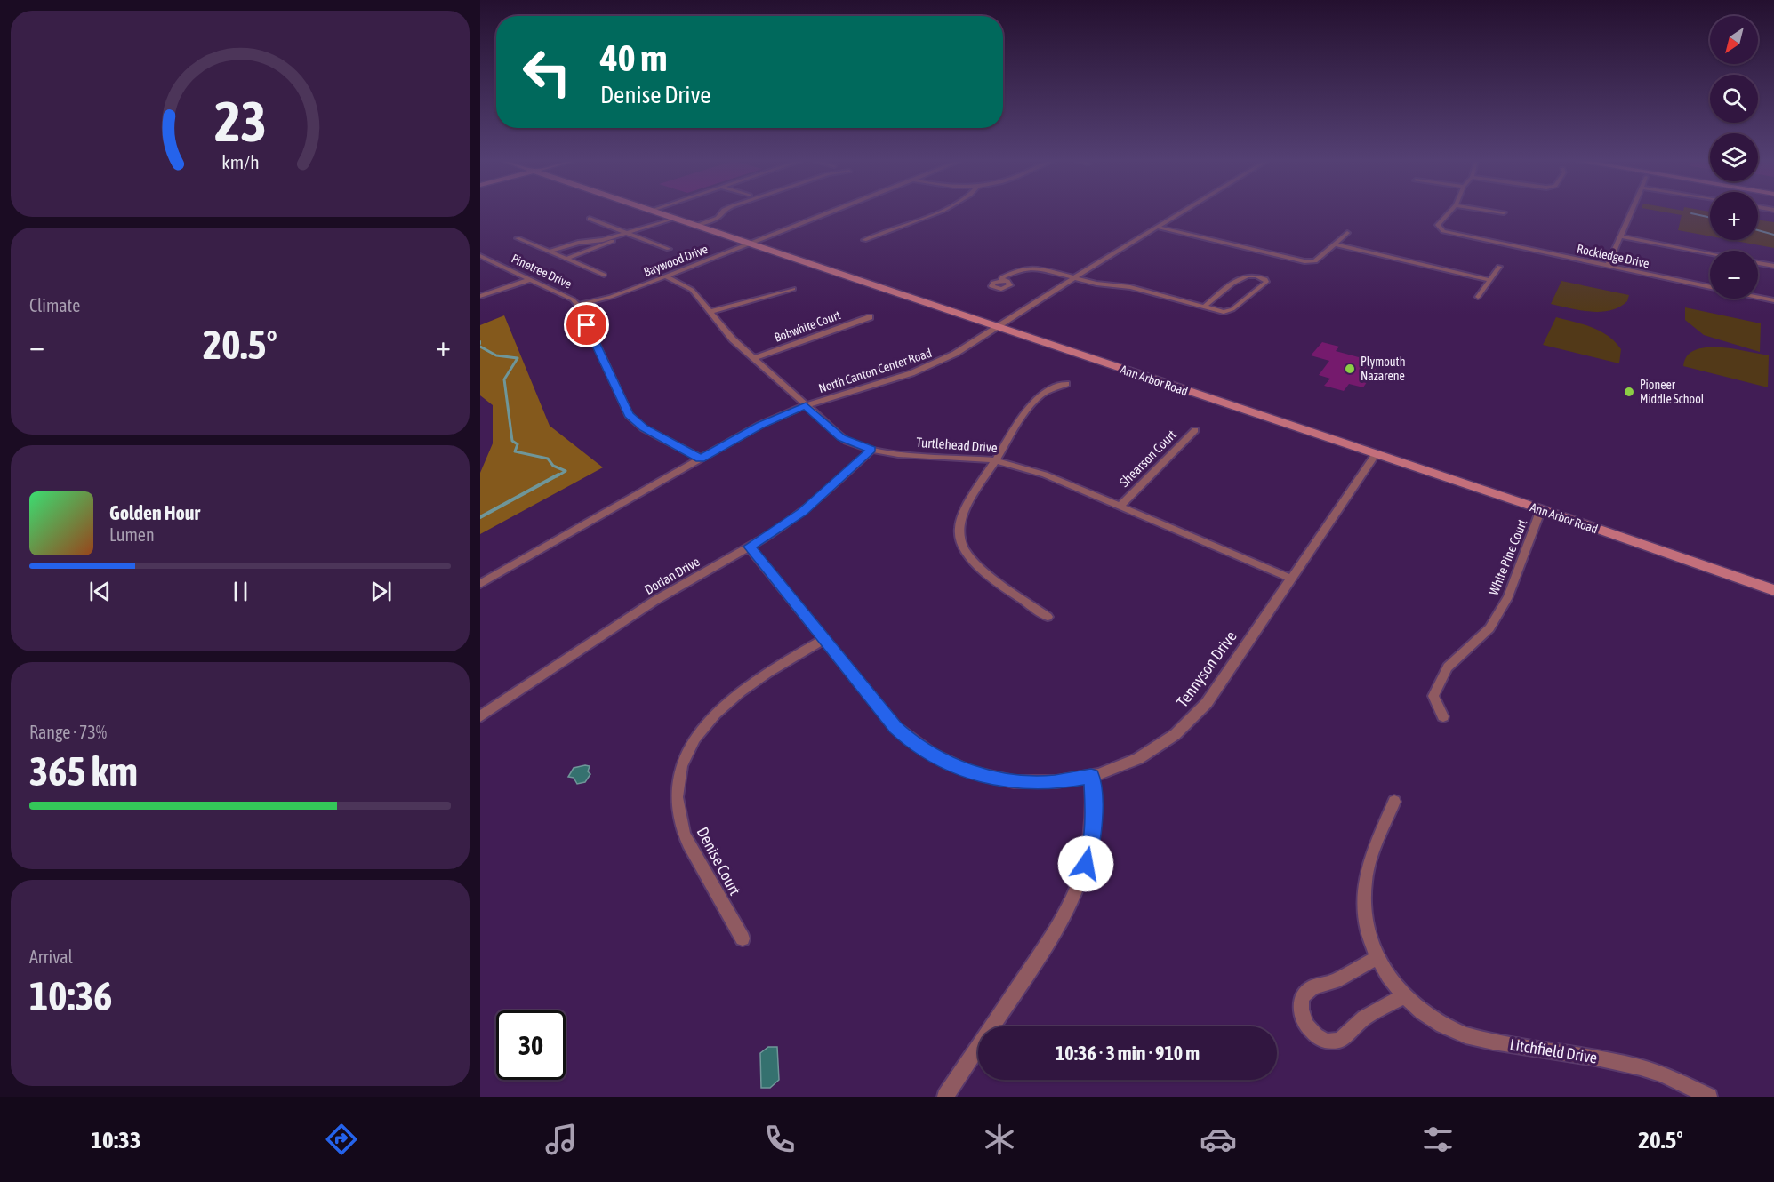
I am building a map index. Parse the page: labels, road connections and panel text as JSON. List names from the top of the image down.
{
  "streets": {
    "main road": ["Ann Arbor Road"],
    "street": [
      "Rockledge Drive",
      "Baywood Drive",
      "Pinetree Drive",
      "Bobwhite Court",
      "North Canton Center Road",
      "Turtlehead Drive",
      "Shearson Court",
      "White Pine Court",
      "Dorian Drive",
      "Tennyson Drive",
      "Denise Court",
      "Litchfield Drive"
    ]
  },
  "crossings": [
    ["Baywood Drive", "Pinetree Drive"],
    ["Baywood Drive", "Ann Arbor Road"],
    ["Baywood Drive", "Turtlehead Drive"],
    ["Pinetree Drive", "North Canton Center Road"],
    ["Bobwhite Court", "Turtlehead Drive"],
    ["North Canton Center Road", "Ann Arbor Road"],
    ["North Canton Center Road", "Turtlehead Drive"],
    ["Ann Arbor Road", "White Pine Court"],
    ["Ann Arbor Road", "Tennyson Drive"],
    ["Turtlehead Drive", "Shearson Court"],
    ["Turtlehead Drive", "Dorian Drive"],
    ["Turtlehead Drive", "Tennyson Drive"],
    ["Dorian Drive", "Tennyson Drive"],
    ["Tennyson Drive", "Denise Court"]
  ],
  "places": ["Plymouth Nazarene", "Pioneer Middle School"],
  "north": "bottom left",
  "page": {
    "map_buttons": ["+", "−"],
    "turn": ["40 m", "Denise Drive"],
    "tile": [
      "Climate",
      ["Range · 73%", "365 km"],
      ["Arrival", "10:36"]
    ],
    "heat": ["−", "20.5°", "+"],
    "song": ["Golden Hour", "Lumen"],
    "limit": "30",
    "trip": "10:36 · 3 min · 910 m",
    "tabs": ["10:33", "20.5°"],
    "gauge": ["23", "km/h"]
  }
}
